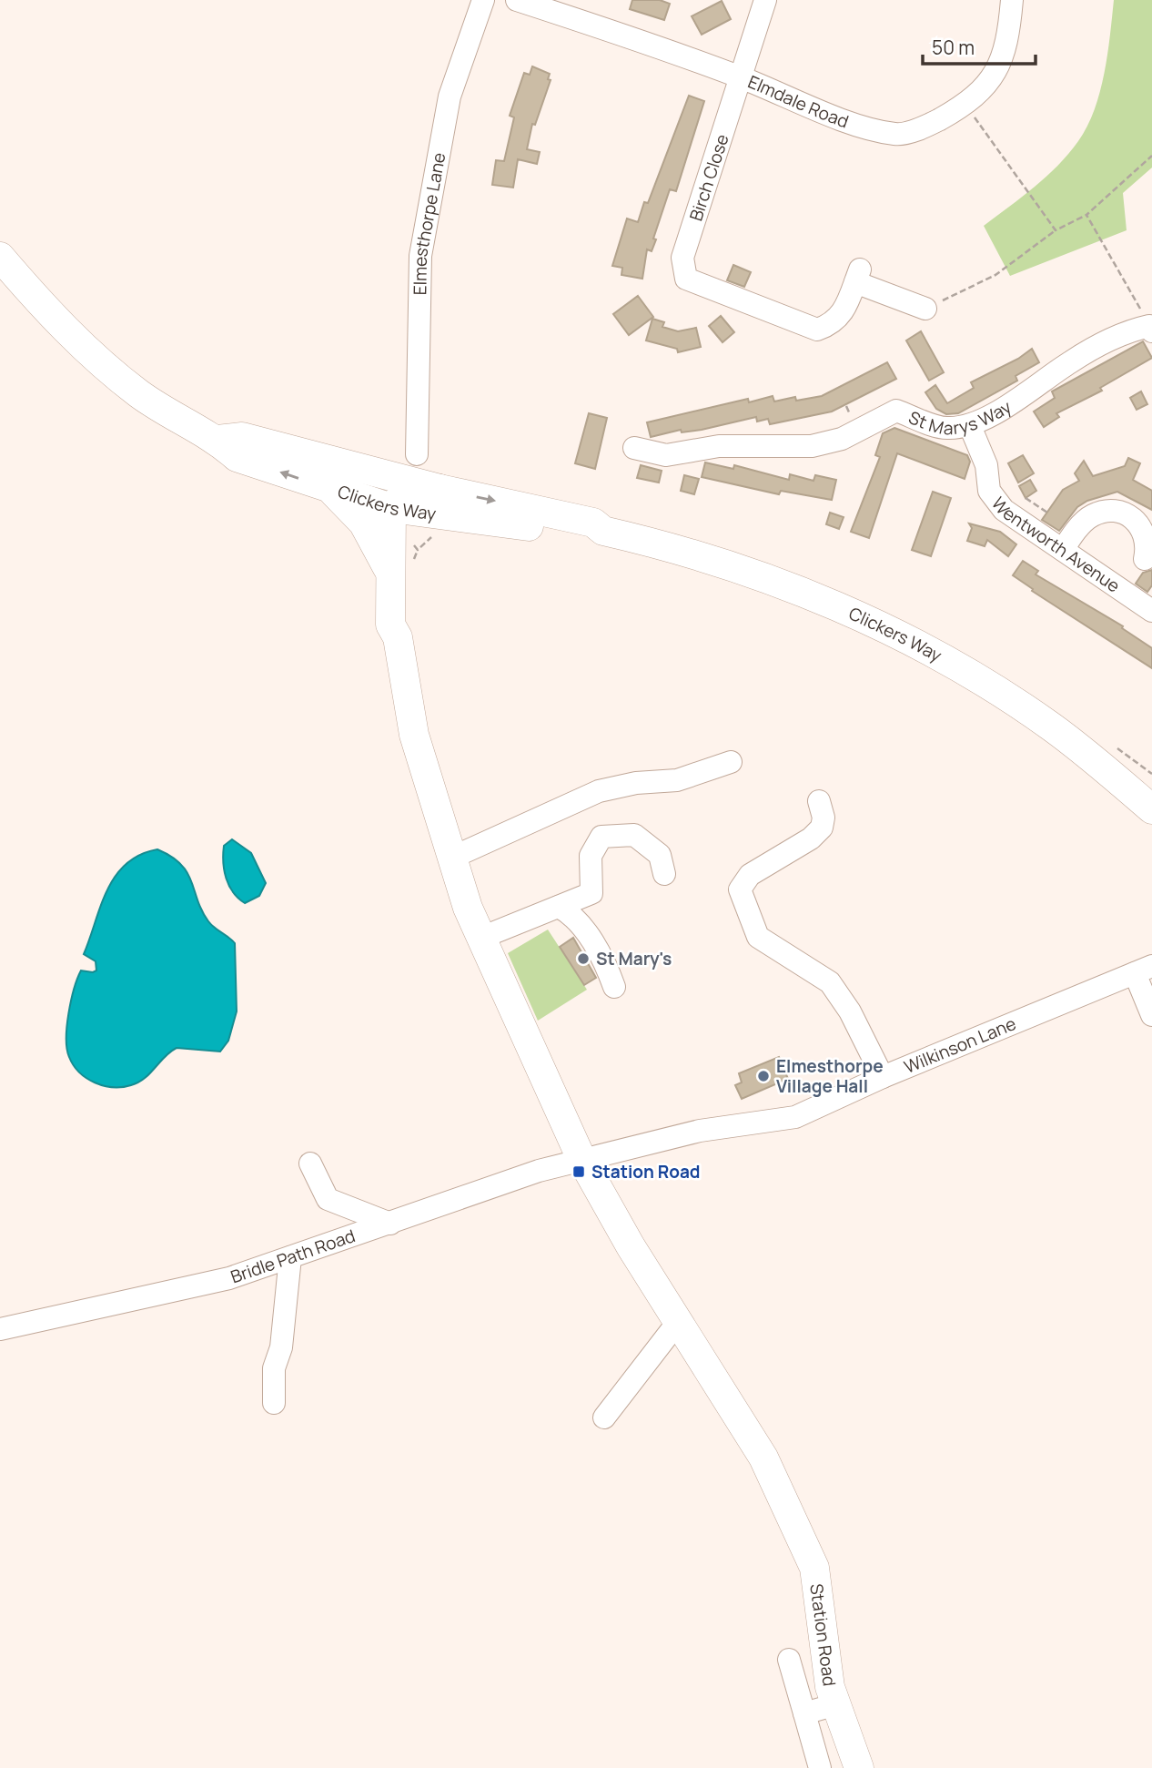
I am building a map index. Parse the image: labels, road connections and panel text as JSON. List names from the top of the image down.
{
  "streets": {
    "main road": ["Clickers Way", "Station Road"],
    "street": [
      "Elmdale Road",
      "Birch Close",
      "Elmesthorpe Lane",
      "St Marys Way",
      "Wentworth Avenue",
      "Wilkinson Lane",
      "Bridle Path Road"
    ]
  },
  "crossings": [
    ["Elmdale Road", "Birch Close"],
    ["St Marys Way", "Wentworth Avenue"],
    ["Clickers Way", "Station Road"],
    ["Wilkinson Lane", "Bridle Path Road"],
    ["Wilkinson Lane", "Station Road"],
    ["Bridle Path Road", "Station Road"]
  ],
  "places": {
    "other": ["St Mary's", "Elmesthorpe Village Hall"],
    "transit": ["Station Road"]
  },
  "scale_bar": "50 m"
}
